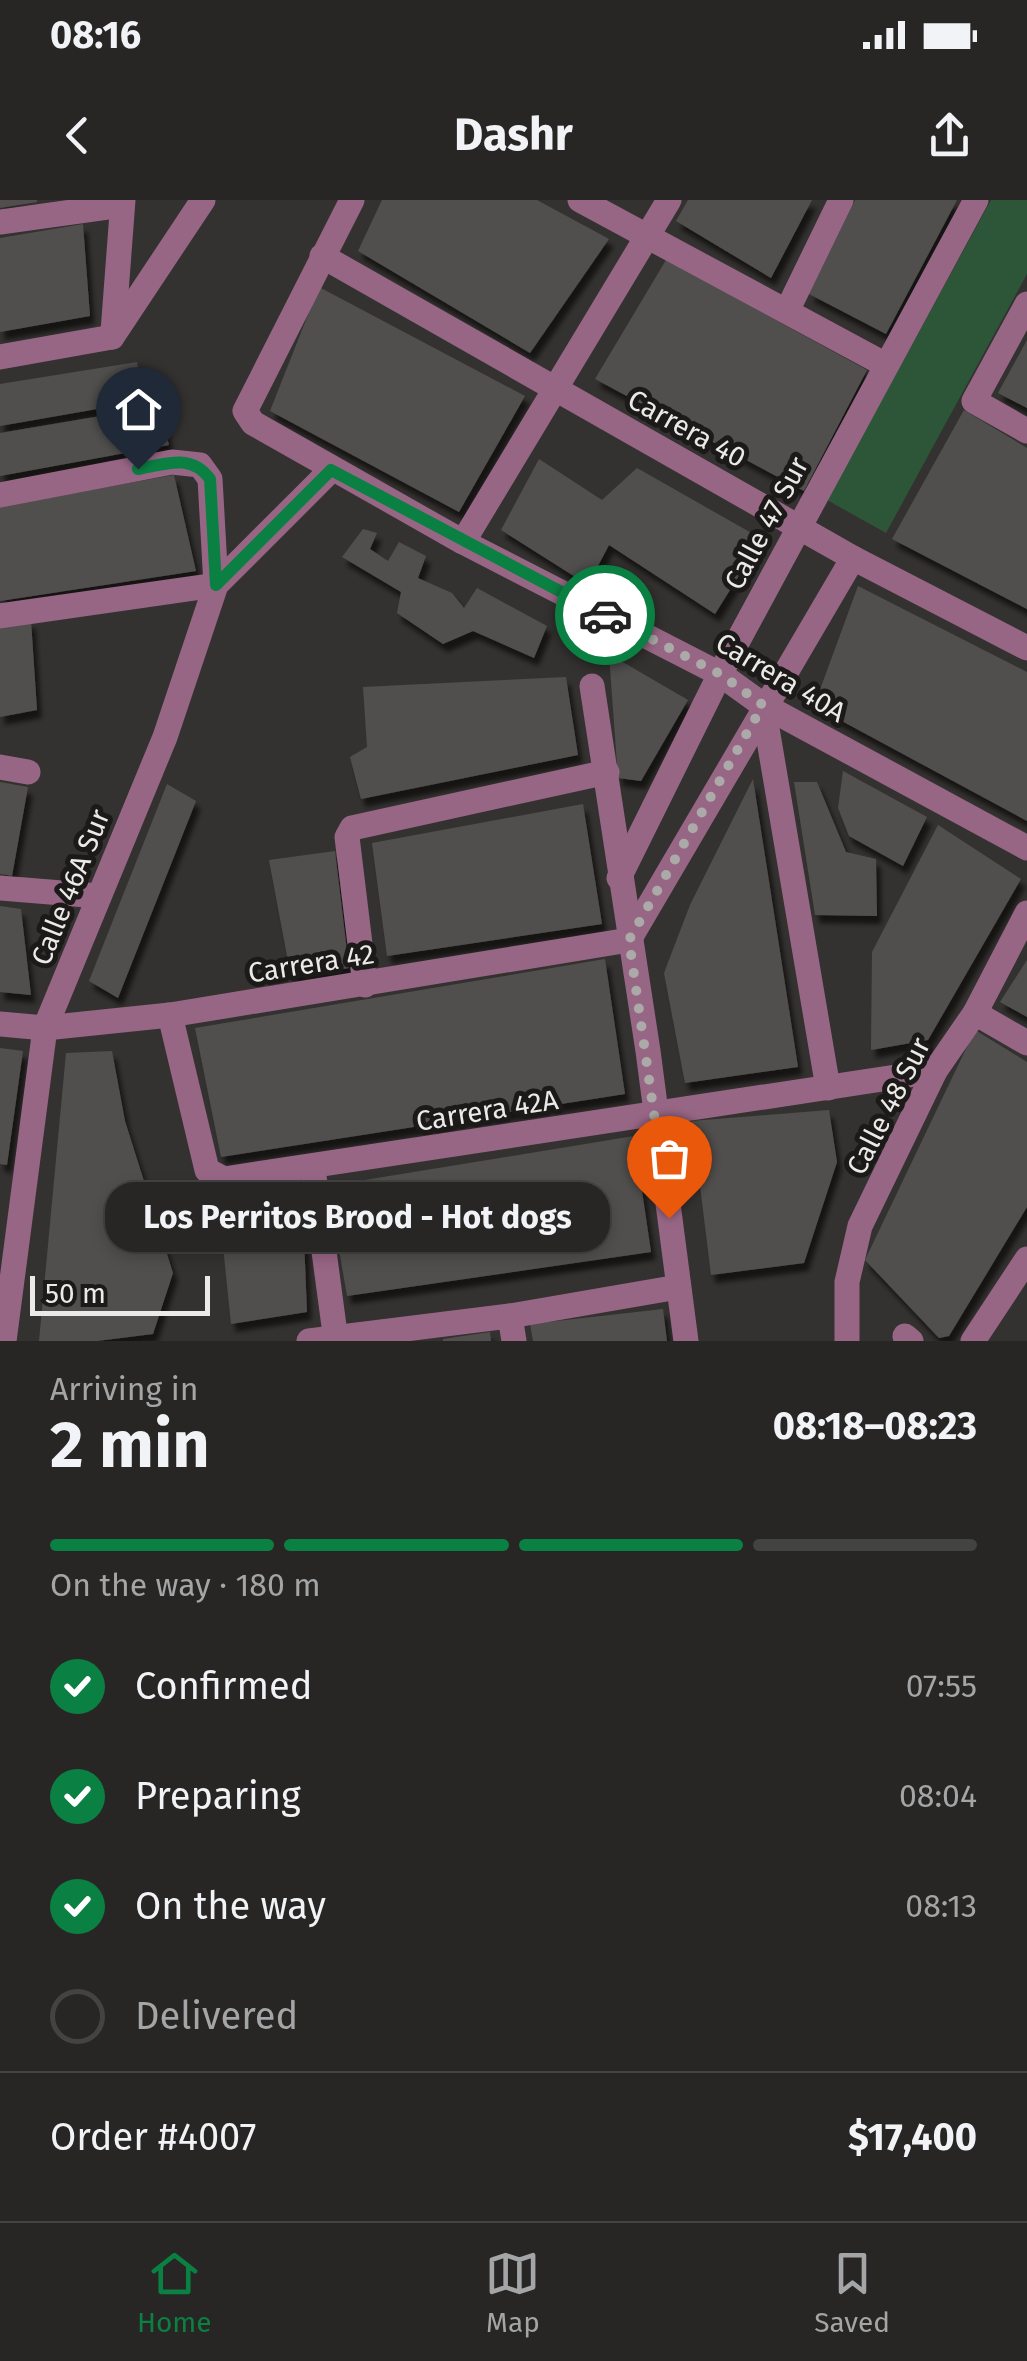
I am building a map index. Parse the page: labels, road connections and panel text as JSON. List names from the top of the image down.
{
  "streets": {
    "street": [
      "Carrera 40",
      "Calle 47 Sur",
      "Carrera 40A",
      "Calle 46A Sur",
      "Carrera 42",
      "Calle 48 Sur",
      "Carrera 42A"
    ]
  },
  "crossings": [
    ["Carrera 40", "Calle 47 Sur"],
    ["Carrera 40", "Carrera 40A"],
    ["Calle 47 Sur", "Carrera 40A"],
    ["Carrera 40A", "Calle 46A Sur"],
    ["Calle 46A Sur", "Carrera 42"],
    ["Carrera 42", "Carrera 42A"],
    ["Calle 48 Sur", "Carrera 42A"]
  ],
  "places": ["Los Perritos Brood - Hot dogs"],
  "scale_bar": "50 m",
  "page": {
    "status": "08:16",
    "header": "Dashr",
    "bubble": "Los Perritos Brood - Hot dogs",
    "scale": "50 m",
    "heading": ["2 min", "Arriving in", "08:18–08:23"],
    "panel": ["Order #4007", "$17,400"],
    "bar": "On the way · 180 m",
    "list": [
      ["Confirmed", "07:55"],
      ["Preparing", "08:04"],
      ["On the way", "08:13"],
      "Delivered"
    ],
    "tabs": ["Home", "Map", "Saved"]
  }
}
